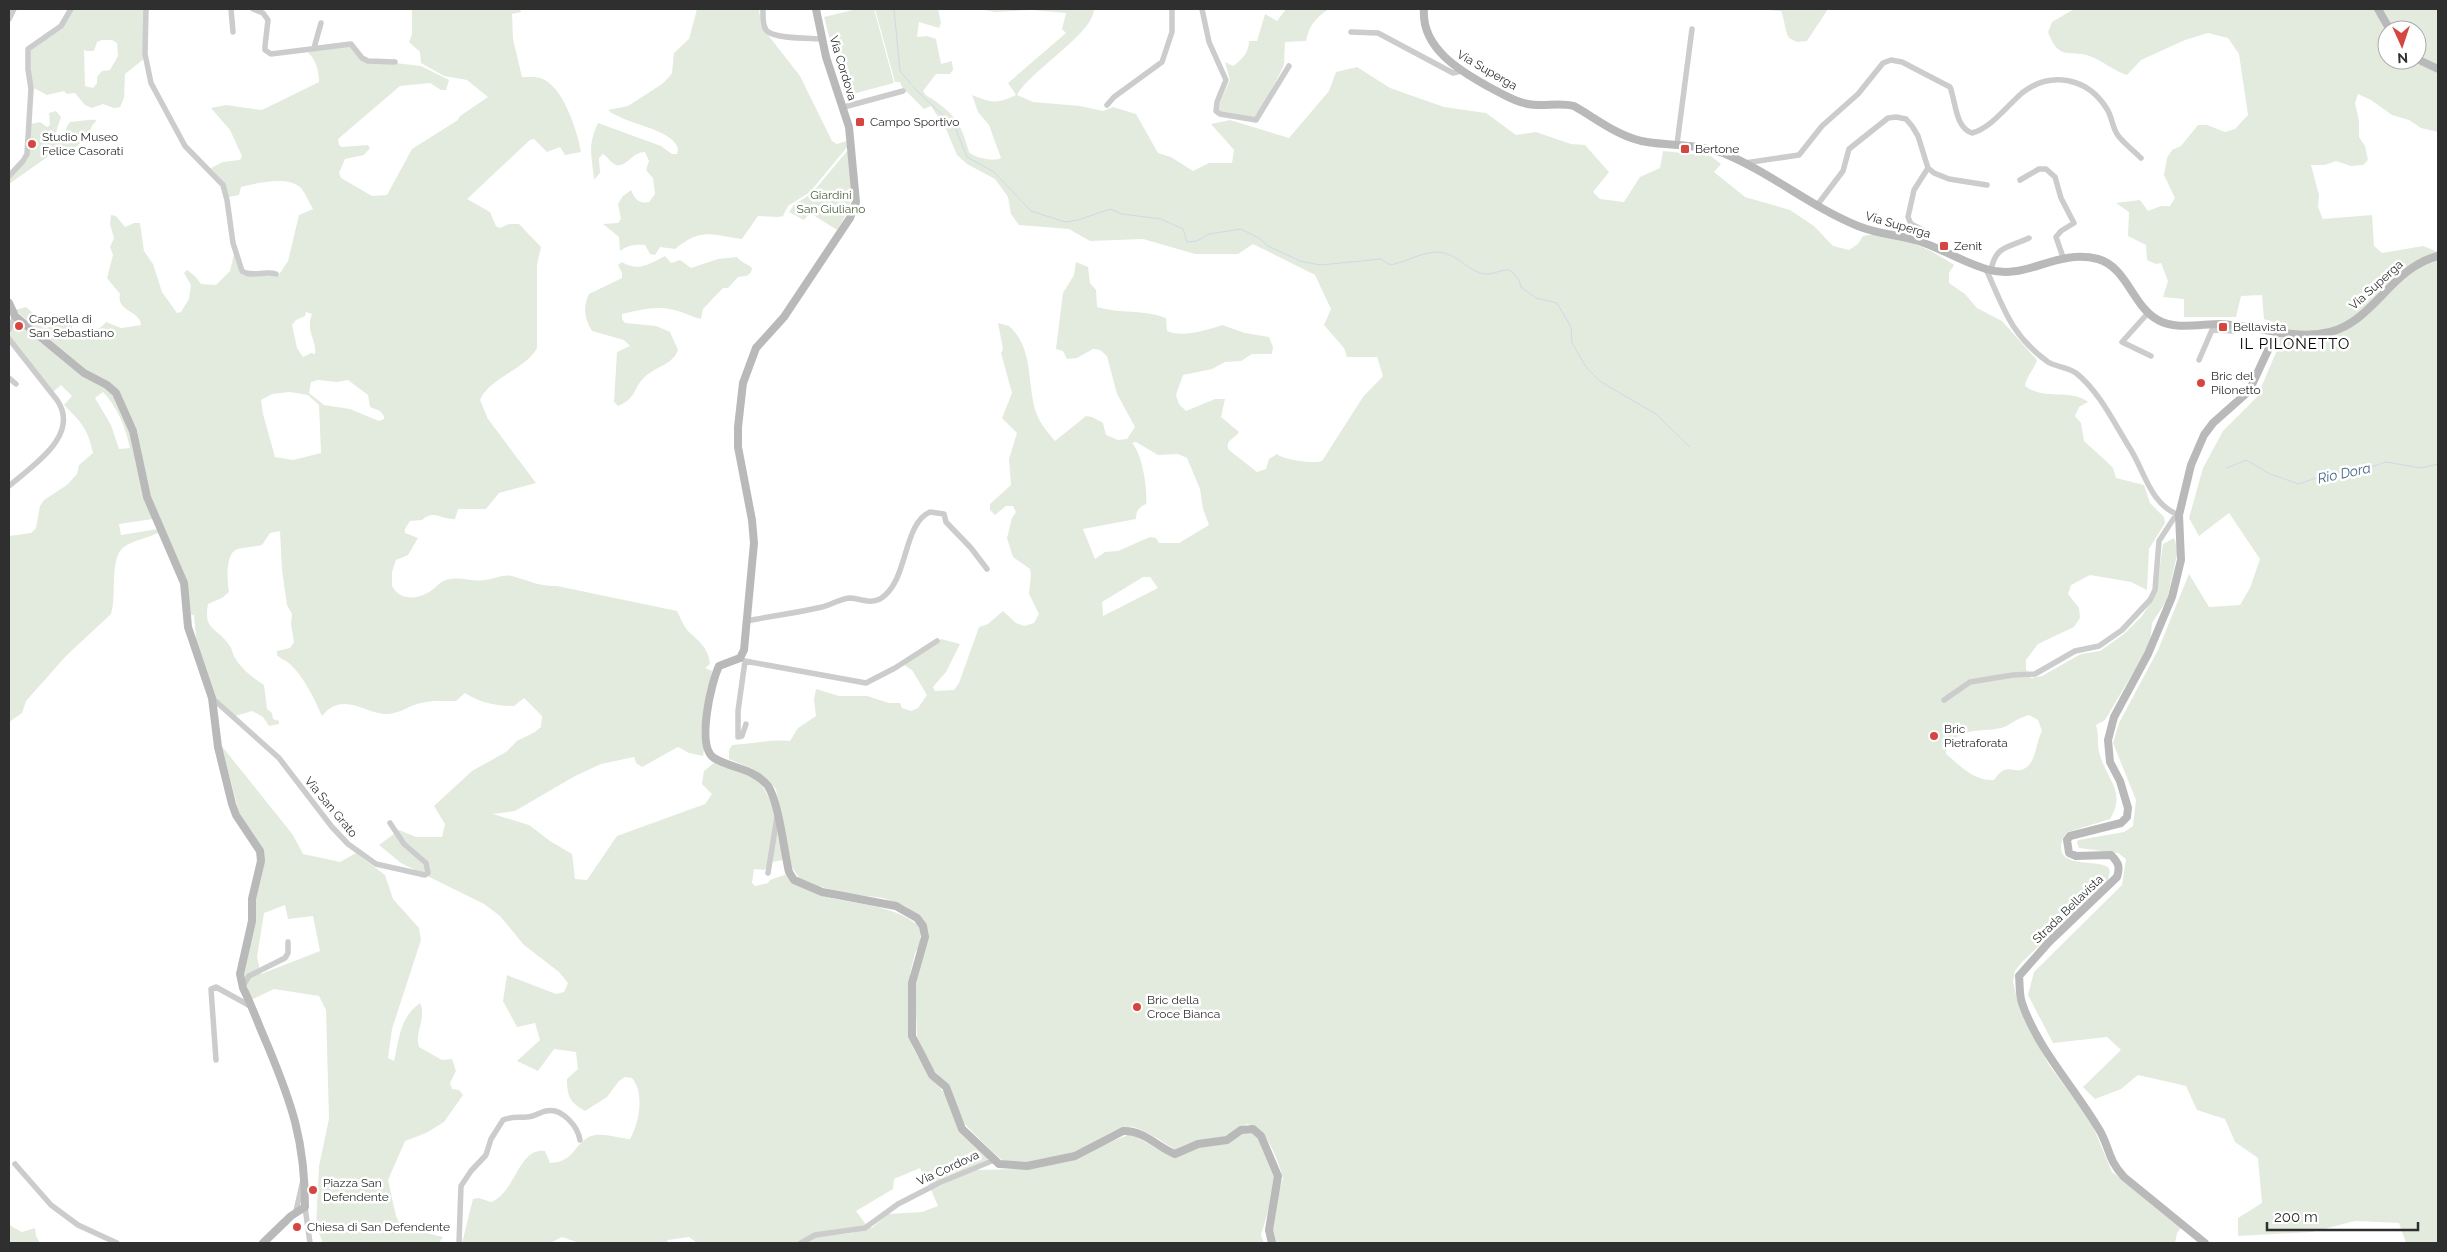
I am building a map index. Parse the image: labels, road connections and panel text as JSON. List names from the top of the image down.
{
  "streets": {
    "street": [
      "Via Cordova",
      "Via Superga",
      "Via San Grato",
      "Strada Bellavista"
    ]
  },
  "crossings": [
    ["Via Superga", "Strada Bellavista"]
  ],
  "districts": ["IL PILONETTO"],
  "water": ["Rio Dora"],
  "parks": ["Giardini San Giuliano"],
  "places": {
    "transit": [
      "Campo Sportivo",
      "Bertone",
      "Zenit",
      "Bellavista"
    ],
    "other": [
      "Studio Museo Felice Casorati",
      "Cappella di San Sebastiano",
      "Bric del Pilonetto",
      "Bric Pietraforata",
      "Bric della Croce Bianca",
      "Piazza San Defendente",
      "Chiesa di San Defendente"
    ]
  },
  "scale_bar": "200 m",
  "north": "bottom"
}
